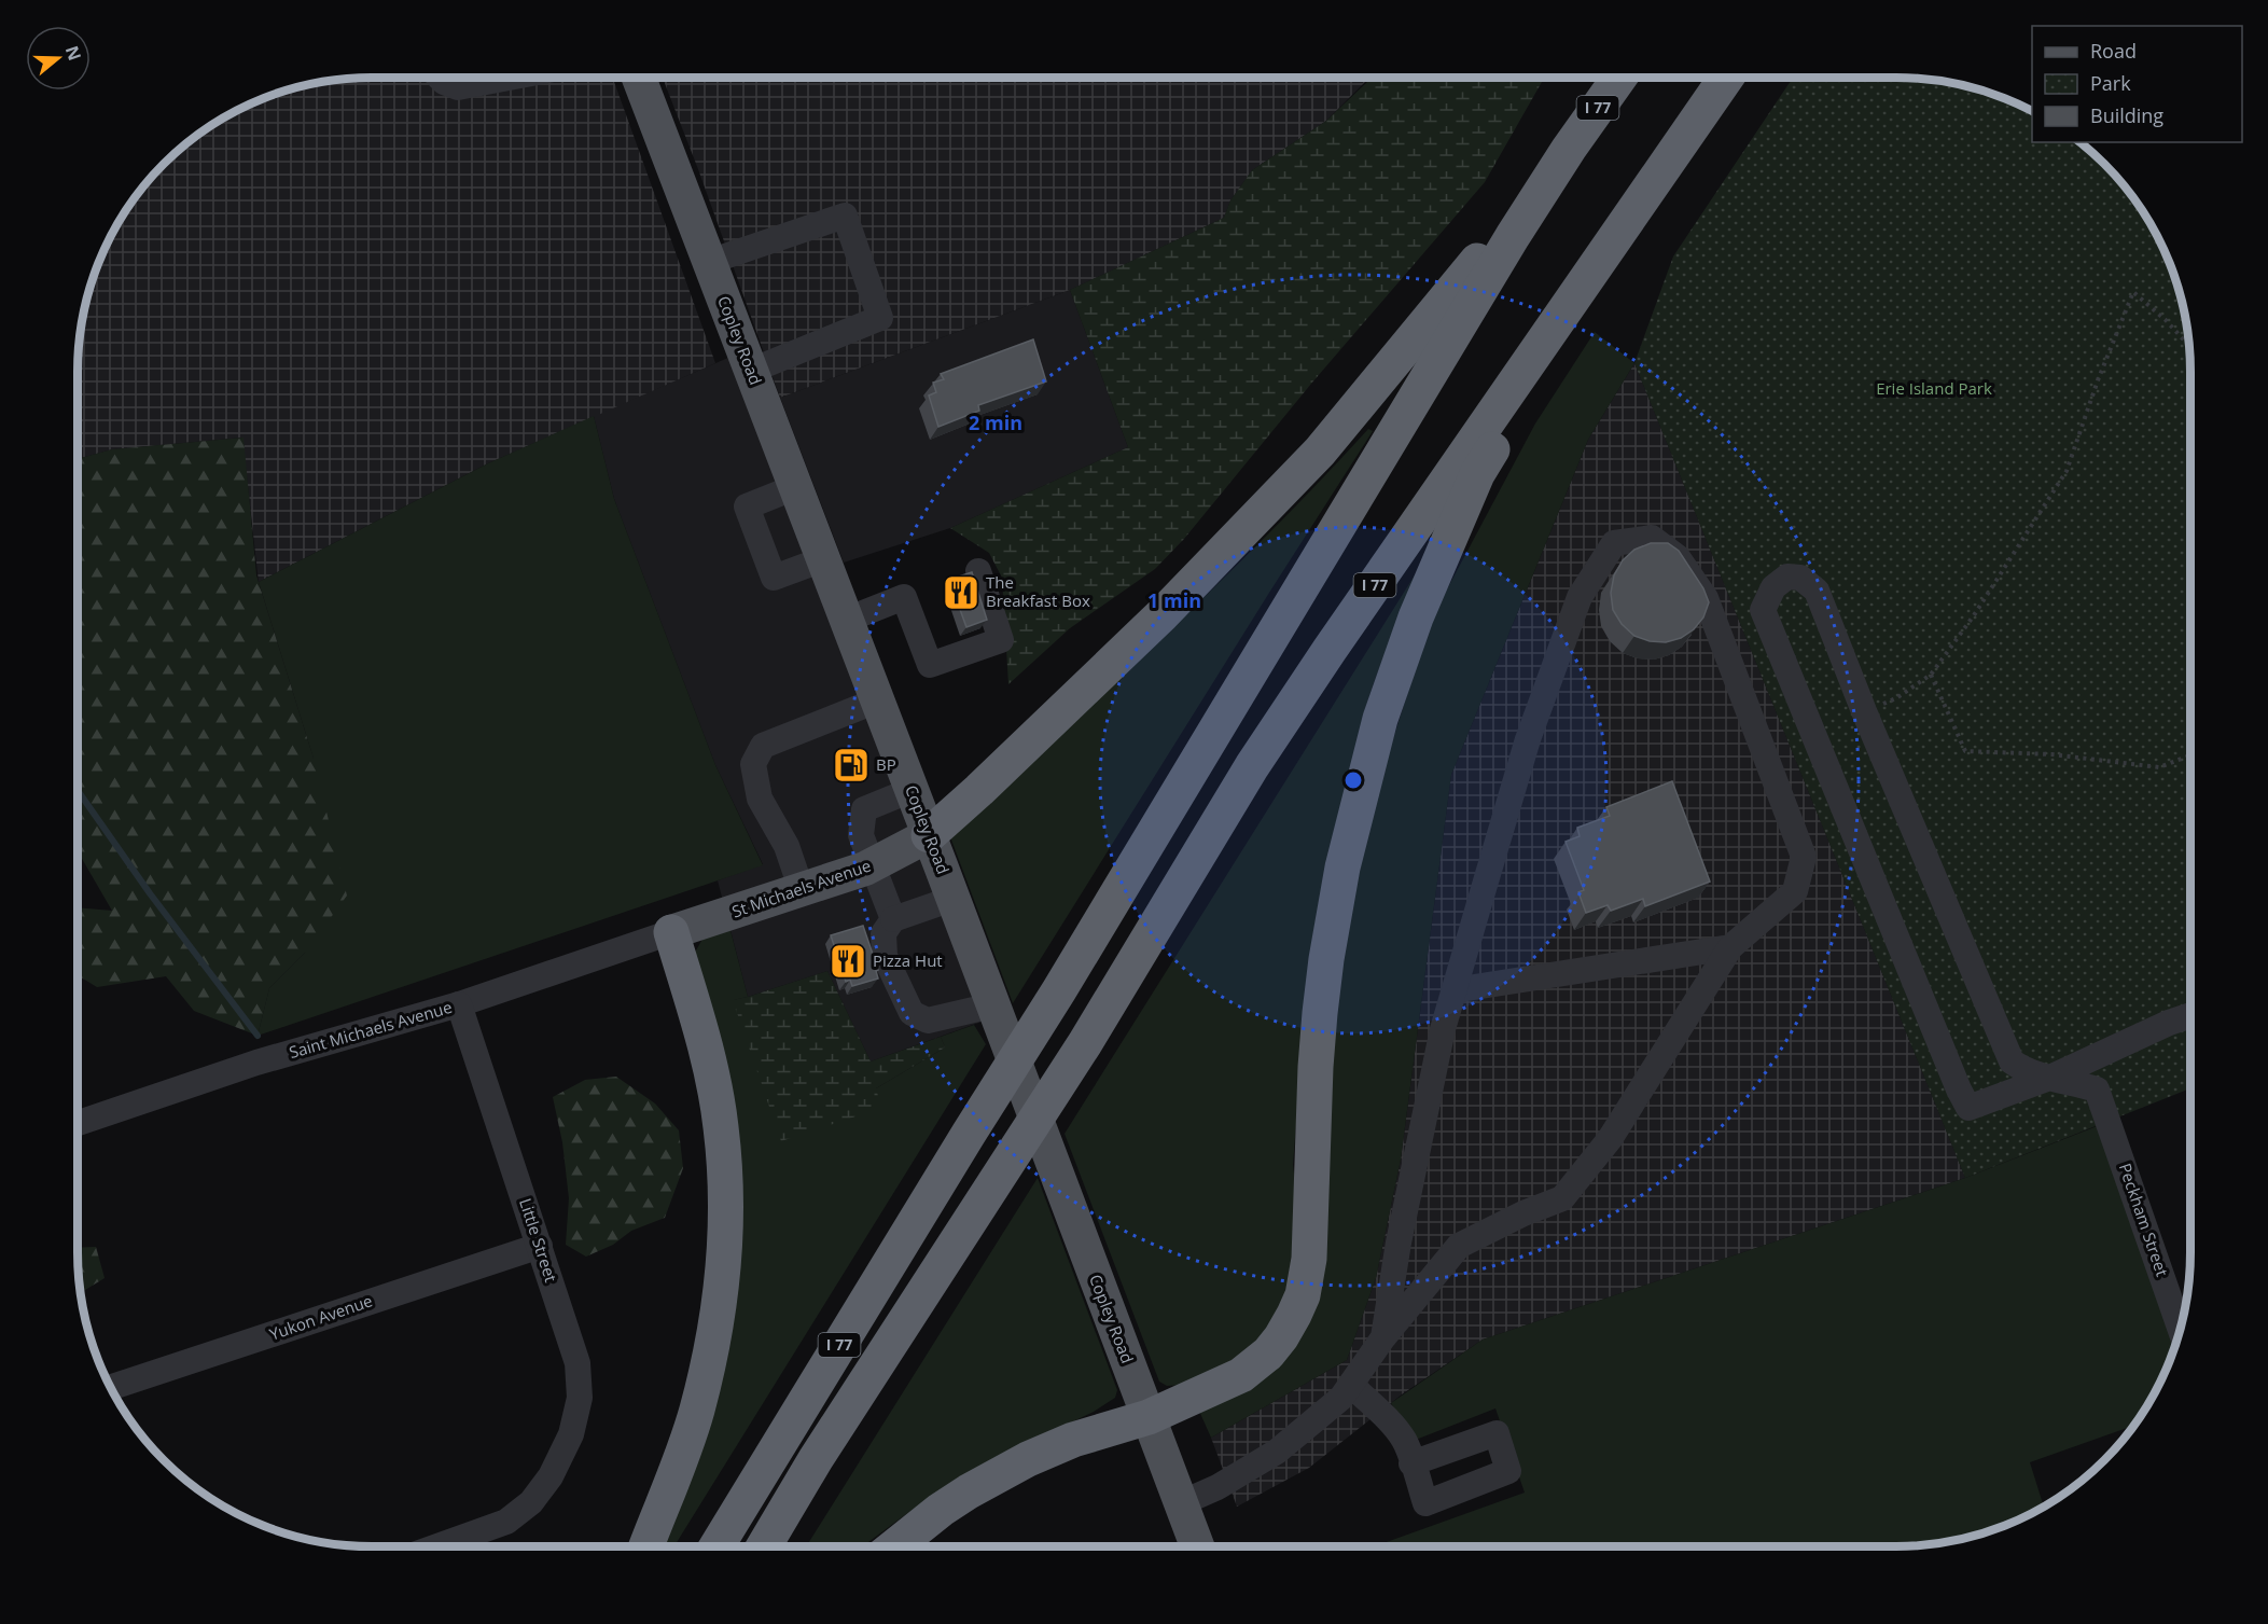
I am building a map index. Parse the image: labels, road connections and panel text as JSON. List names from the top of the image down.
{
  "streets": {
    "highway": ["I 77"],
    "main road": ["Copley Road", "St Michaels Avenue"],
    "street": [
      "Saint Michaels Avenue",
      "Peckham Street",
      "Little Street",
      "Yukon Avenue"
    ]
  },
  "crossings": [
    ["Copley Road", "St Michaels Avenue"],
    ["St Michaels Avenue", "Saint Michaels Avenue"],
    ["Saint Michaels Avenue", "Little Street"],
    ["Little Street", "Yukon Avenue"]
  ],
  "parks": ["Erie Island Park"],
  "places": {
    "restaurant": ["The Breakfast Box", "Pizza Hut"],
    "fuel station": ["BP"]
  },
  "legend": ["Road", "Park", "Building"],
  "north": "right",
  "rings": ["2 min", "1 min"]
}
